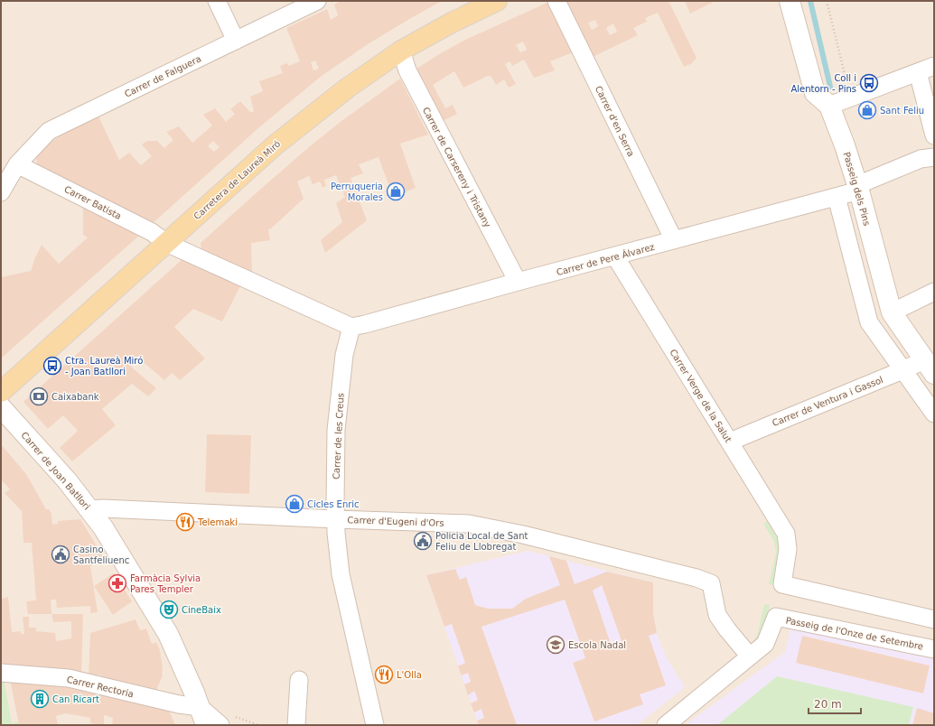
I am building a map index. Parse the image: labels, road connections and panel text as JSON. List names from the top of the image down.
{
  "streets": {
    "main road": ["Carretera de Laureà Miró"],
    "street": [
      "Carrer de Falguera",
      "Carrer d'en Serra",
      "Carrer de Carsereny i Tristany",
      "Passeig dels Pins",
      "Carrer Batista",
      "Carrer de Pere Álvarez",
      "Carrer Verge de la Salut",
      "Carrer de Ventura i Gassol",
      "Carrer de les Creus",
      "Carrer de Joan Batllori",
      "Carrer d'Eugeni d'Ors",
      "Passeig de l'Onze de Setembre",
      "Carrer Rectoria"
    ]
  },
  "crossings": [
    ["Carrer de Falguera", "Carrer Batista"],
    ["Carrer d'en Serra", "Carrer de Pere Álvarez"],
    ["Carrer de Carsereny i Tristany", "Carretera de Laureà Miró"],
    ["Carrer de Carsereny i Tristany", "Carrer de Pere Álvarez"],
    ["Carretera de Laureà Miró", "Carrer Batista"],
    ["Passeig dels Pins", "Carrer de Pere Álvarez"],
    ["Passeig dels Pins", "Carrer de Ventura i Gassol"],
    ["Carrer Batista", "Carrer de Pere Álvarez"],
    ["Carrer Batista", "Carrer de les Creus"],
    ["Carrer de Pere Álvarez", "Carrer Verge de la Salut"],
    ["Carrer de Pere Álvarez", "Carrer de les Creus"],
    ["Carrer Verge de la Salut", "Carrer de Ventura i Gassol"],
    ["Carrer de les Creus", "Carrer d'Eugeni d'Ors"],
    ["Carrer de Joan Batllori", "Carrer d'Eugeni d'Ors"],
    ["Carrer de Joan Batllori", "Carrer Rectoria"],
    ["Carrer d'Eugeni d'Ors", "Passeig de l'Onze de Setembre"]
  ],
  "places": {
    "bus stop": ["Coll i Alentorn - Pins", "Ctra. Laureà Miró - Joan Batllori"],
    "shop": ["Sant Feliu", "Perruqueria Morales", "Cicles Enric"],
    "bank": ["Caixabank"],
    "restaurant": ["Telemaki", "L'Olla"],
    "public building": ["Policia Local de Sant Feliu de Llobregat", "Casino Santfeliuenc"],
    "pharmacy": ["Farmàcia Sylvia Pares Templer"],
    "theatre": ["CineBaix"],
    "school or university": ["Escola Nadal"],
    "building": ["Can Ricart"]
  },
  "scale_bar": "20 m"
}
